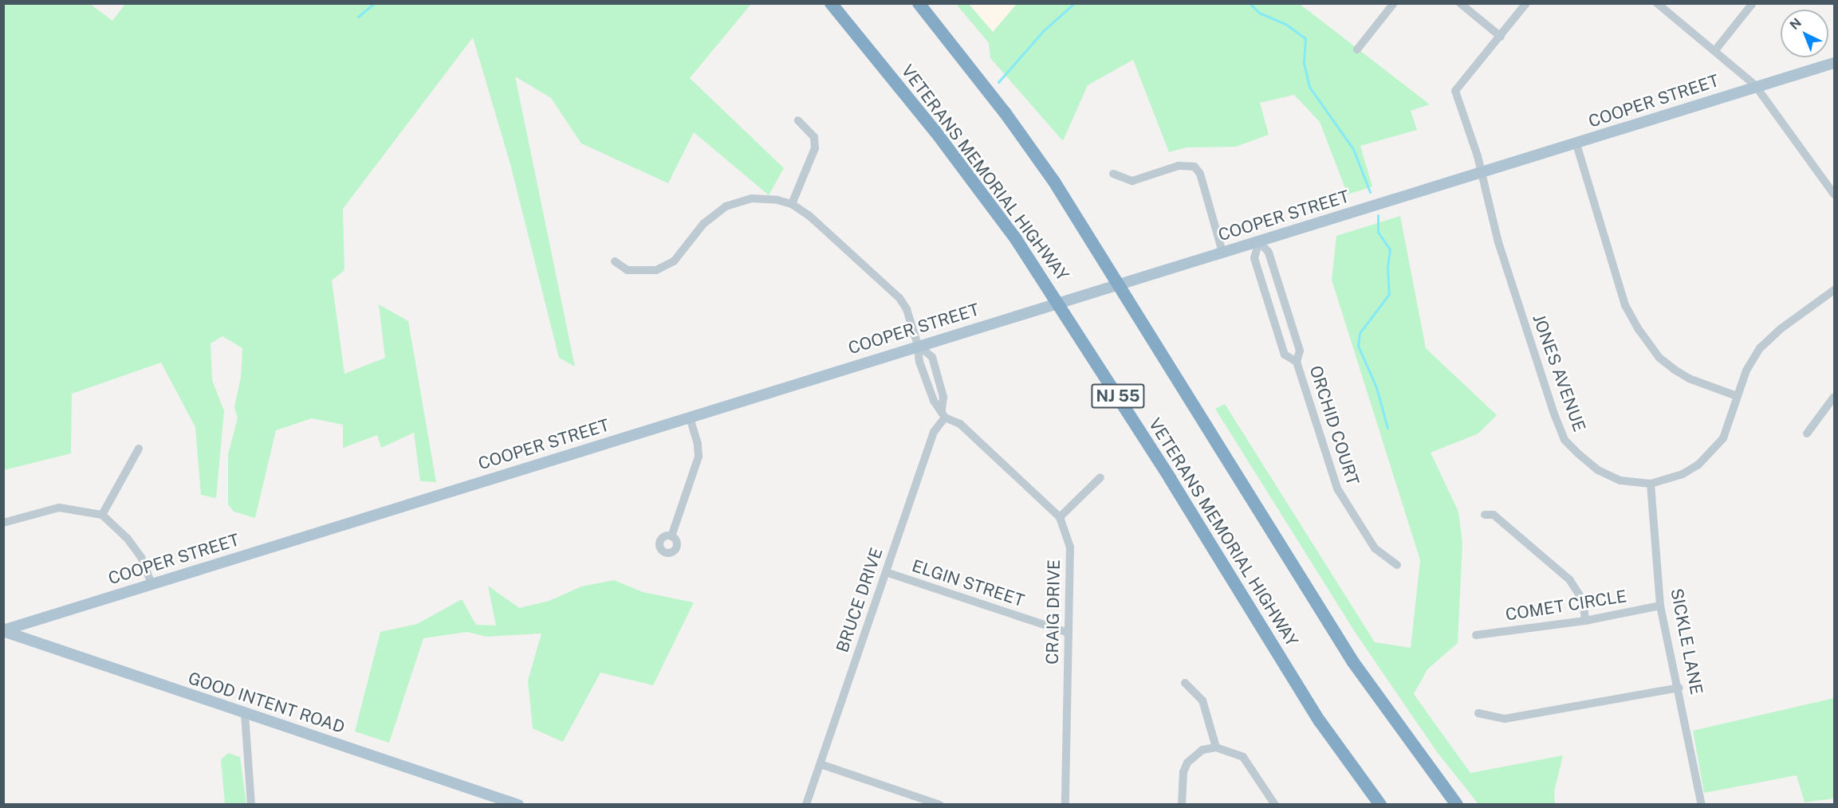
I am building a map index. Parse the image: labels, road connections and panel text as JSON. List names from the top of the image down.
{
  "streets": {
    "highway": ["VETERANS MEMORIAL HIGHWAY", "NJ 55"],
    "main road": ["COOPER STREET", "GOOD INTENT ROAD"],
    "street": [
      "JONES AVENUE",
      "ORCHID COURT",
      "ELGIN STREET",
      "BRUCE DRIVE",
      "COMET CIRCLE",
      "CRAIG DRIVE",
      "SICKLE LANE"
    ]
  },
  "crossings": [
    ["COOPER STREET", "JONES AVENUE"],
    ["COOPER STREET", "ORCHID COURT"],
    ["COOPER STREET", "GOOD INTENT ROAD"],
    ["JONES AVENUE", "SICKLE LANE"],
    ["ELGIN STREET", "BRUCE DRIVE"],
    ["ELGIN STREET", "CRAIG DRIVE"],
    ["BRUCE DRIVE", "CRAIG DRIVE"],
    ["COMET CIRCLE", "SICKLE LANE"]
  ],
  "north": "top left"
}
